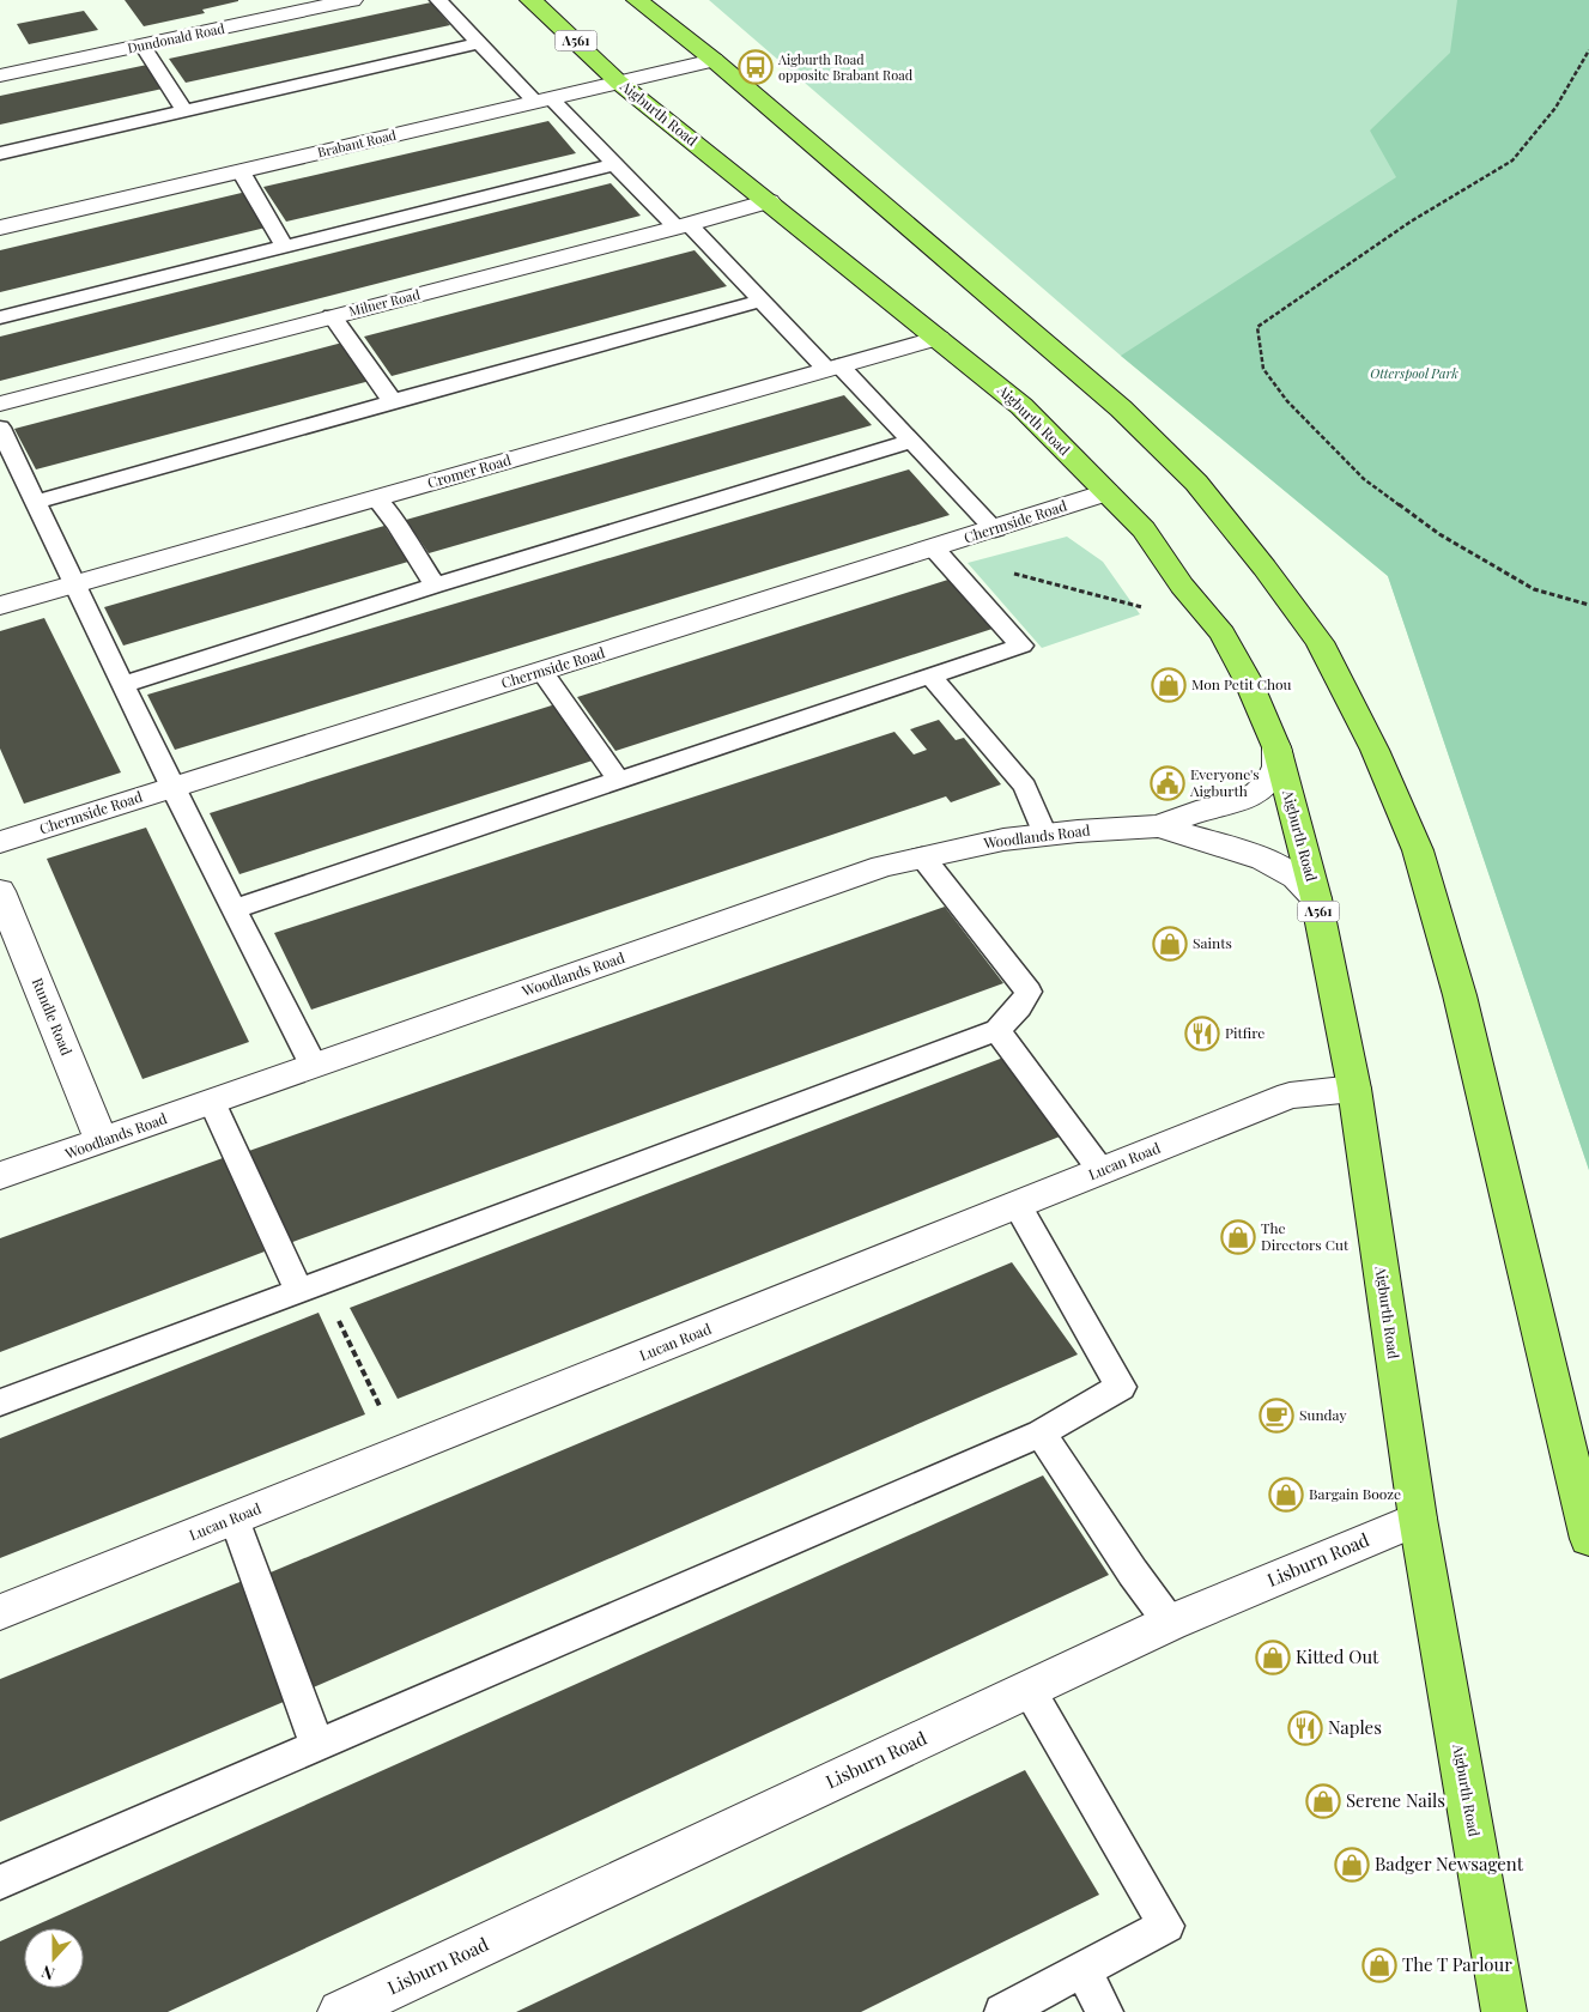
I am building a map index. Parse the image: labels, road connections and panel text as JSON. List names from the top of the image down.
{
  "streets": {
    "highway": ["A561", "Aigburth Road"],
    "street": [
      "Dundonald Road",
      "Brabant Road",
      "Milner Road",
      "Cromer Road",
      "Chermside Road",
      "Woodlands Road",
      "Rundle Road",
      "Lucan Road",
      "Lisburn Road"
    ]
  },
  "crossings": [
    ["Aigburth Road", "Brabant Road"],
    ["Aigburth Road", "Milner Road"],
    ["Aigburth Road", "Cromer Road"],
    ["Aigburth Road", "Chermside Road"],
    ["Aigburth Road", "Woodlands Road"],
    ["Aigburth Road", "Lucan Road"],
    ["Aigburth Road", "Lisburn Road"],
    ["Woodlands Road", "Rundle Road"]
  ],
  "parks": ["Otterspool Park"],
  "places": {
    "bus stop": ["Aigburth Road opposite Brabant Road"],
    "shop": [
      "Mon Petit Chou",
      "Saints",
      "The Directors Cut",
      "Bargain Booze",
      "Kitted Out",
      "Serene Nails",
      "Badger Newsagent",
      "The T Parlour"
    ],
    "public building": ["Everyone's Aigburth"],
    "restaurant": ["Pitfire", "Naples"],
    "cafe": ["Sunday"]
  },
  "north": "bottom"
}
